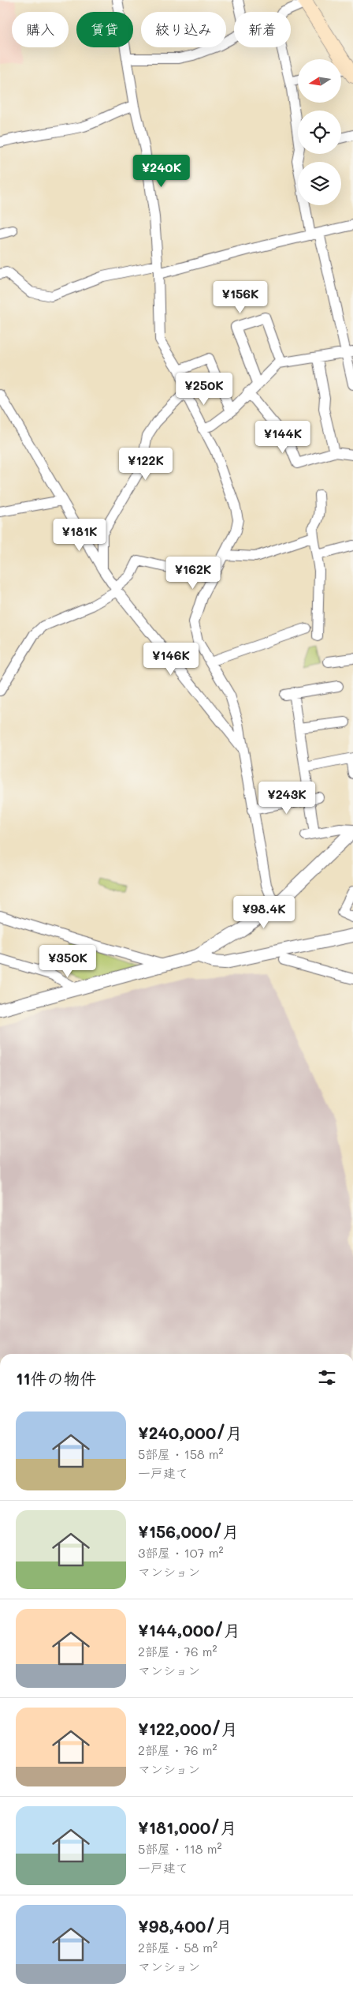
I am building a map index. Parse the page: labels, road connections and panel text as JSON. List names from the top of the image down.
{
  "north": "left",
  "page": {
    "chip": [
      "購入",
      "賃貸",
      "絞り込み",
      "新着"
    ],
    "price": [
      "¥240K",
      "¥156K",
      "¥250K",
      "¥144K",
      "¥122K",
      "¥181K",
      "¥162K",
      "¥146K",
      "¥243K",
      "¥98.4K",
      "¥350K"
    ],
    "heading": "11件の物件",
    "list": [
      {
        "name": "¥240,000/月",
        "note": "5部屋 · 158 m² · 一戸建て"
      },
      {
        "name": "¥156,000/月",
        "note": "3部屋 · 107 m² · マンション"
      },
      {
        "name": "¥144,000/月",
        "note": "2部屋 · 76 m² · マンション"
      },
      {
        "name": "¥122,000/月",
        "note": "2部屋 · 76 m² · マンション"
      },
      {
        "name": "¥181,000/月",
        "note": "5部屋 · 118 m² · 一戸建て"
      },
      {
        "name": "¥98,400/月",
        "note": "2部屋 · 58 m² · マンション"
      }
    ]
  }
}
